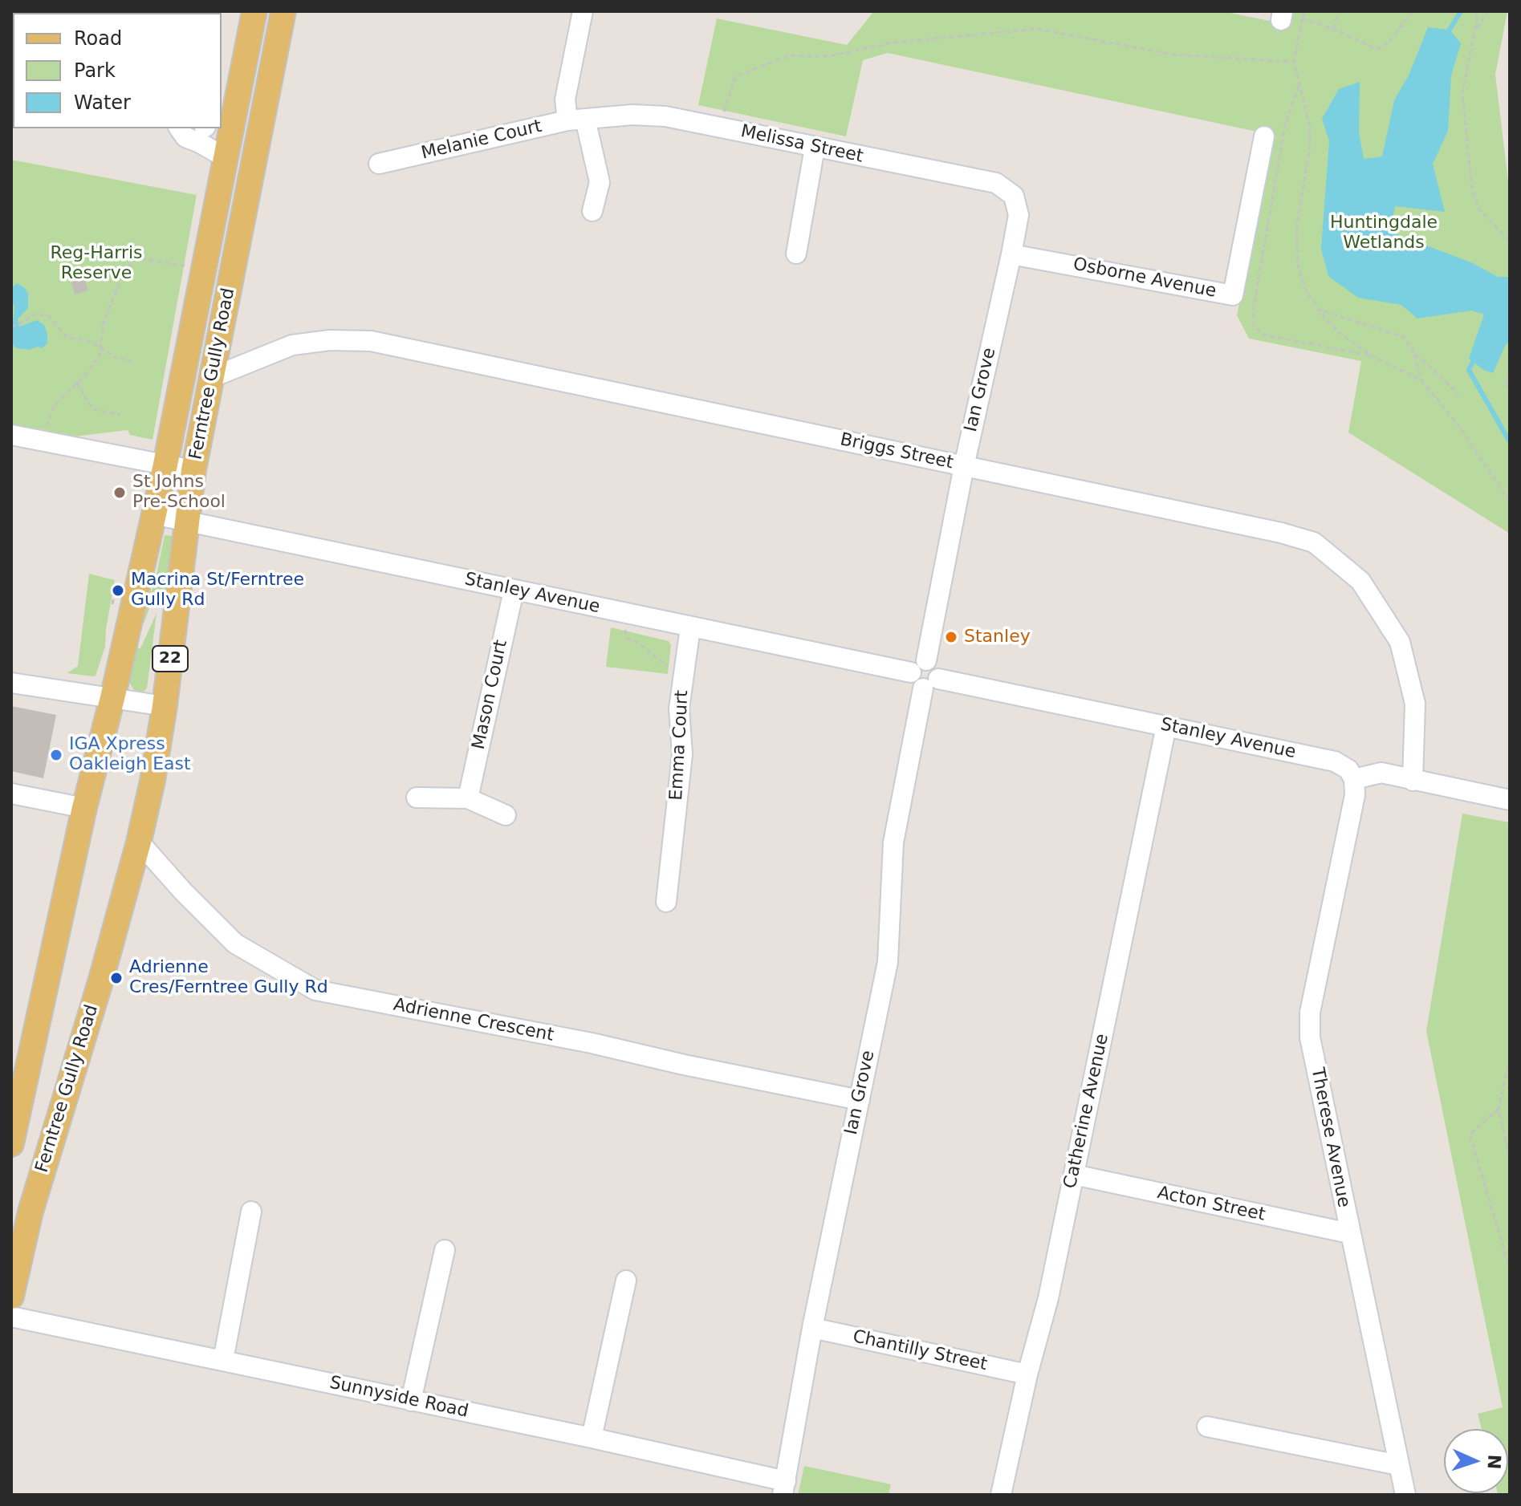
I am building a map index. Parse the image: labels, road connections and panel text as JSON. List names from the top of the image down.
{
  "streets": {
    "main road": ["Ferntree Gully Road", "22"],
    "street": [
      "Melanie Court",
      "Melissa Street",
      "Osborne Avenue",
      "Ian Grove",
      "Briggs Street",
      "Stanley Avenue",
      "Mason Court",
      "Emma Court",
      "Adrienne Crescent",
      "Catherine Avenue",
      "Therese Avenue",
      "Acton Street",
      "Chantilly Street",
      "Sunnyside Road"
    ]
  },
  "crossings": [
    ["Melanie Court", "Melissa Street"],
    ["Melissa Street", "Ian Grove"],
    ["Osborne Avenue", "Ian Grove"],
    ["Ferntree Gully Road", "Briggs Street"],
    ["Ferntree Gully Road", "Stanley Avenue"],
    ["Ferntree Gully Road", "Adrienne Crescent"],
    ["Ian Grove", "Briggs Street"],
    ["Ian Grove", "Stanley Avenue"],
    ["Ian Grove", "Adrienne Crescent"],
    ["Ian Grove", "Chantilly Street"],
    ["Ian Grove", "Sunnyside Road"],
    ["Stanley Avenue", "Mason Court"],
    ["Stanley Avenue", "Emma Court"],
    ["Stanley Avenue", "Catherine Avenue"],
    ["Stanley Avenue", "Therese Avenue"],
    ["Catherine Avenue", "Acton Street"],
    ["Catherine Avenue", "Chantilly Street"],
    ["Therese Avenue", "Acton Street"]
  ],
  "parks": ["Huntingdale Wetlands", "Reg-Harris Reserve"],
  "places": [
    "St Johns Pre-School",
    "Macrina St/Ferntree Gully Rd",
    "Stanley",
    "IGA Xpress Oakleigh East",
    "Adrienne Cres/Ferntree Gully Rd"
  ],
  "legend": ["Road", "Park", "Water"],
  "north": "right"
}
